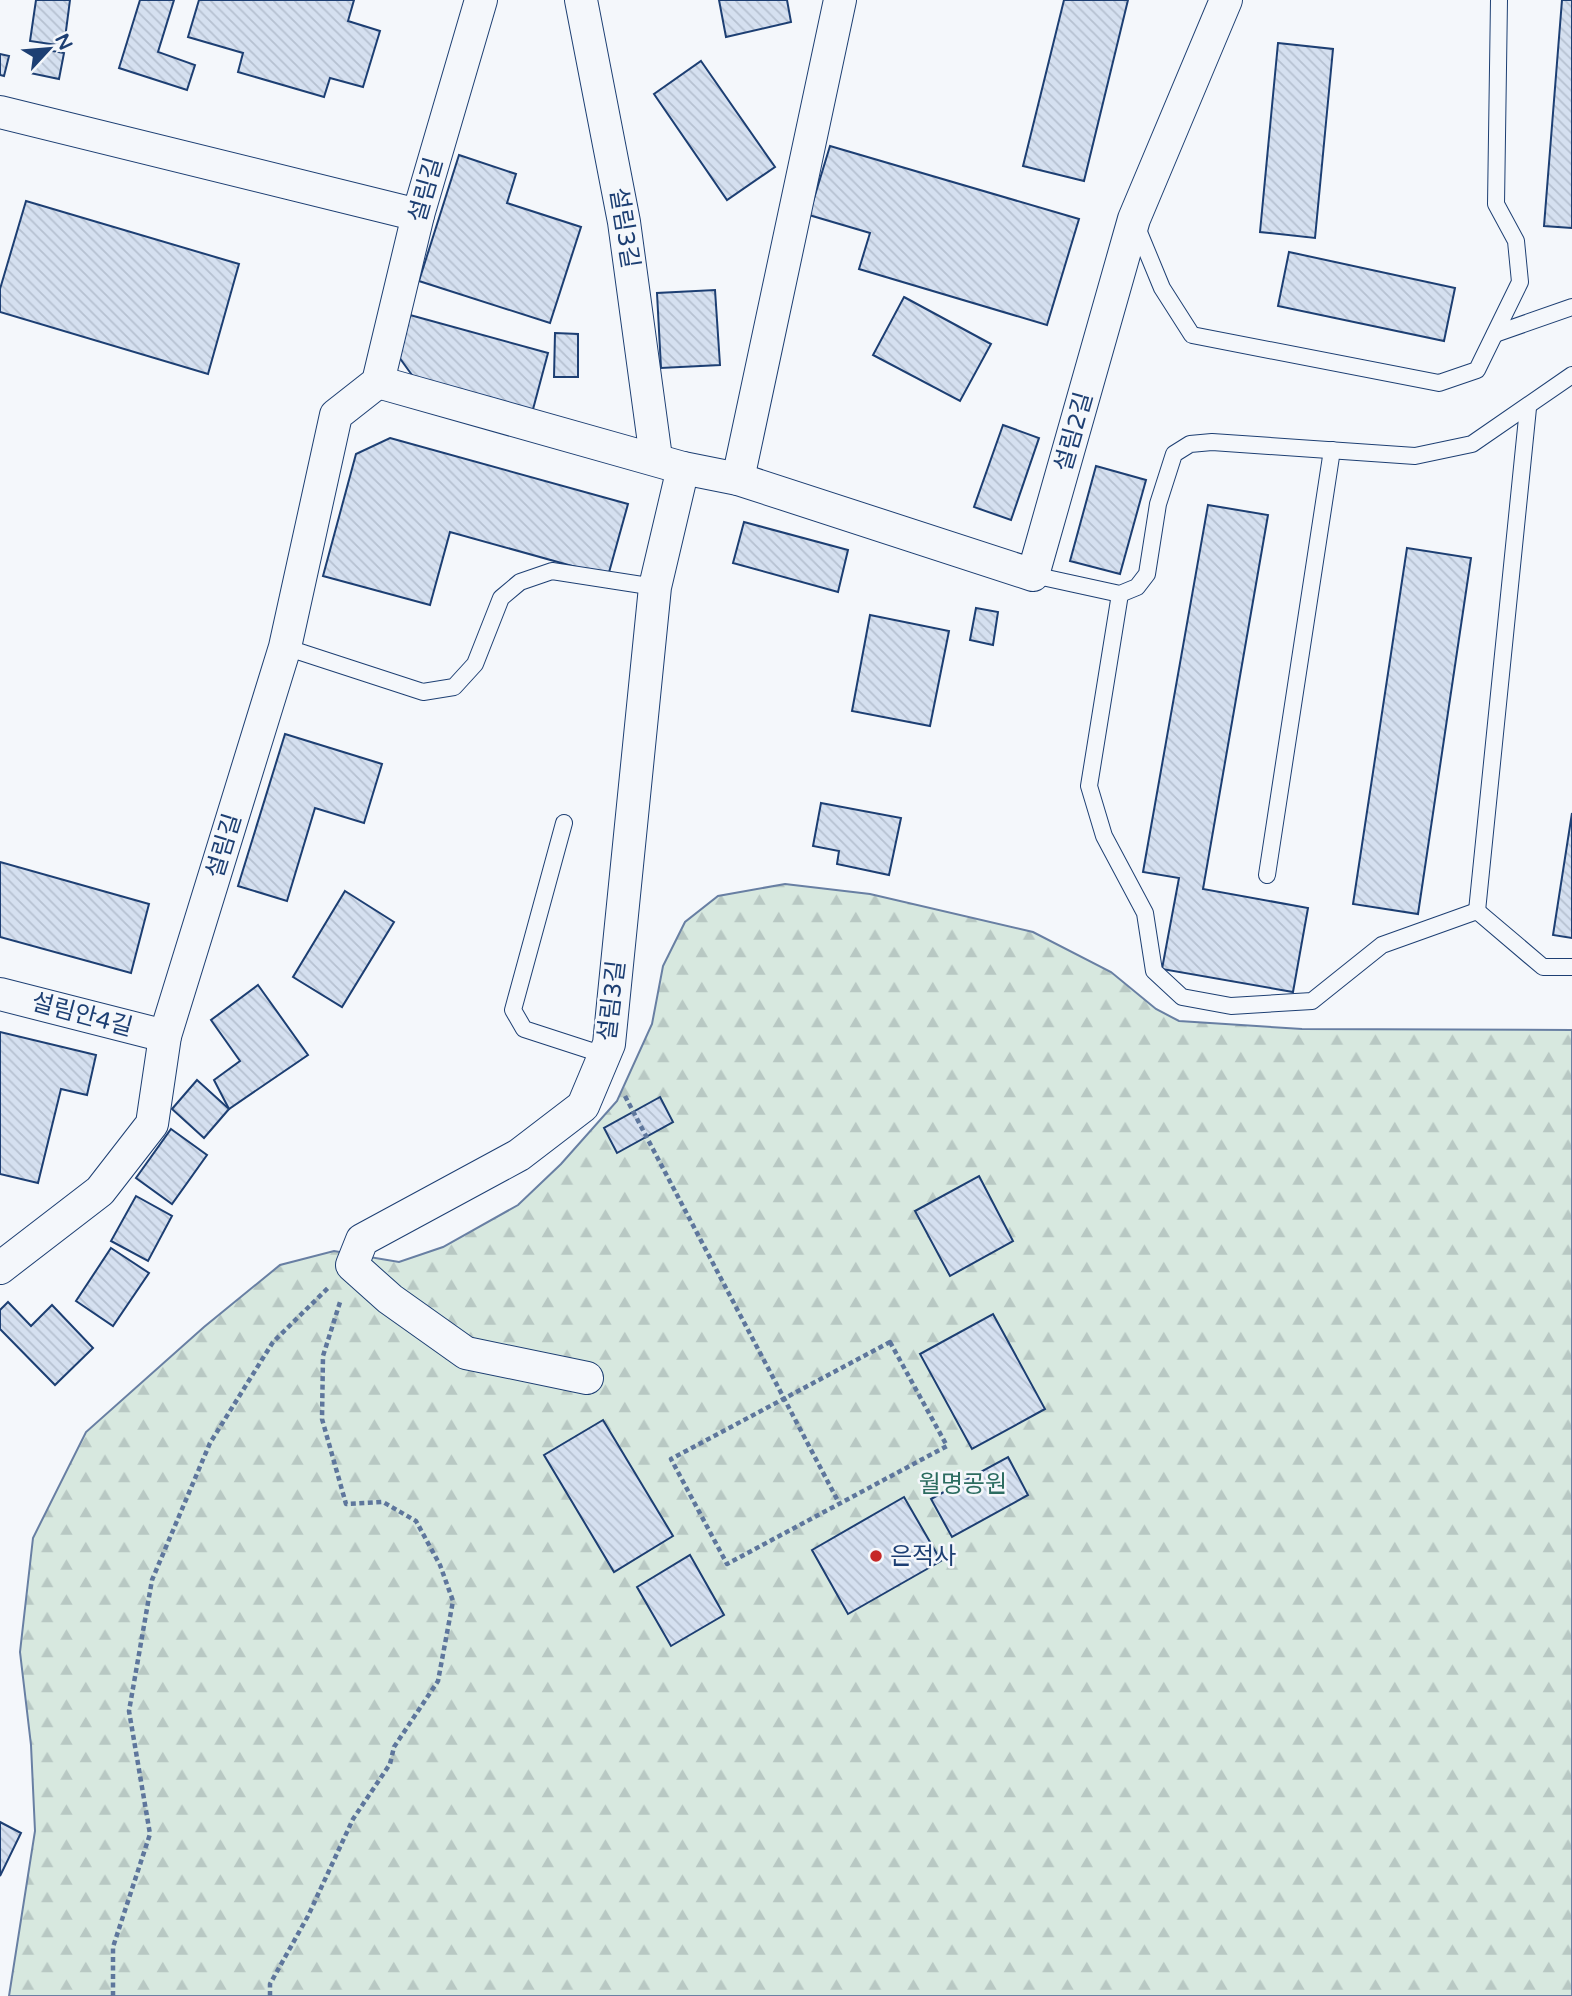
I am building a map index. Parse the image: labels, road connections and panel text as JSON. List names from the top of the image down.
{
  "streets": {
    "street": [
      "설림길",
      "설림3길",
      "설림2길",
      "설림안4길"
    ]
  },
  "crossings": [
    ["설림길", "설림안4길"]
  ],
  "parks": ["월명공원"],
  "places": ["은적사"],
  "north": "top right"
}
